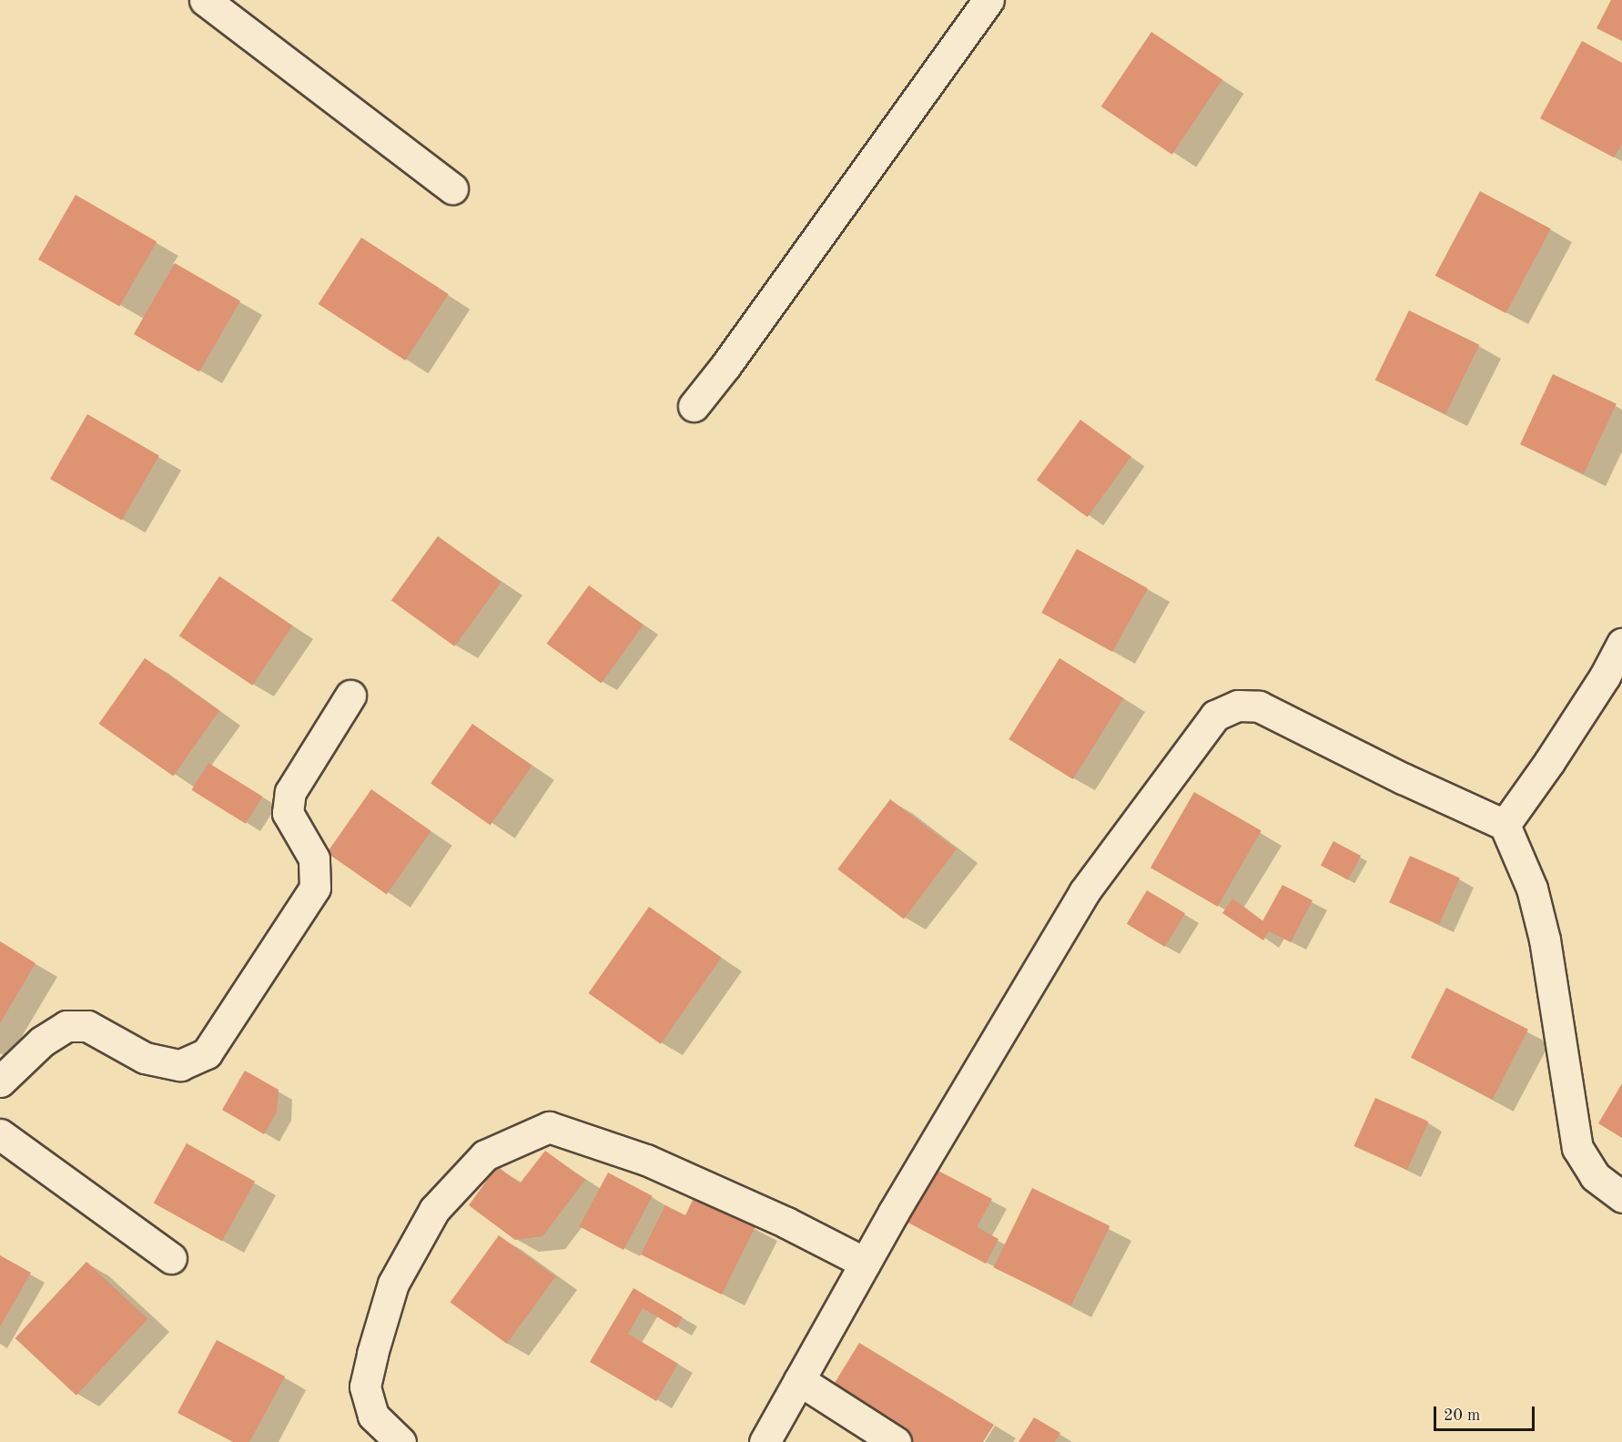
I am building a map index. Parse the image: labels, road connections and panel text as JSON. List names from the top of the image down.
{
  "scale_bar": "20 m"
}
